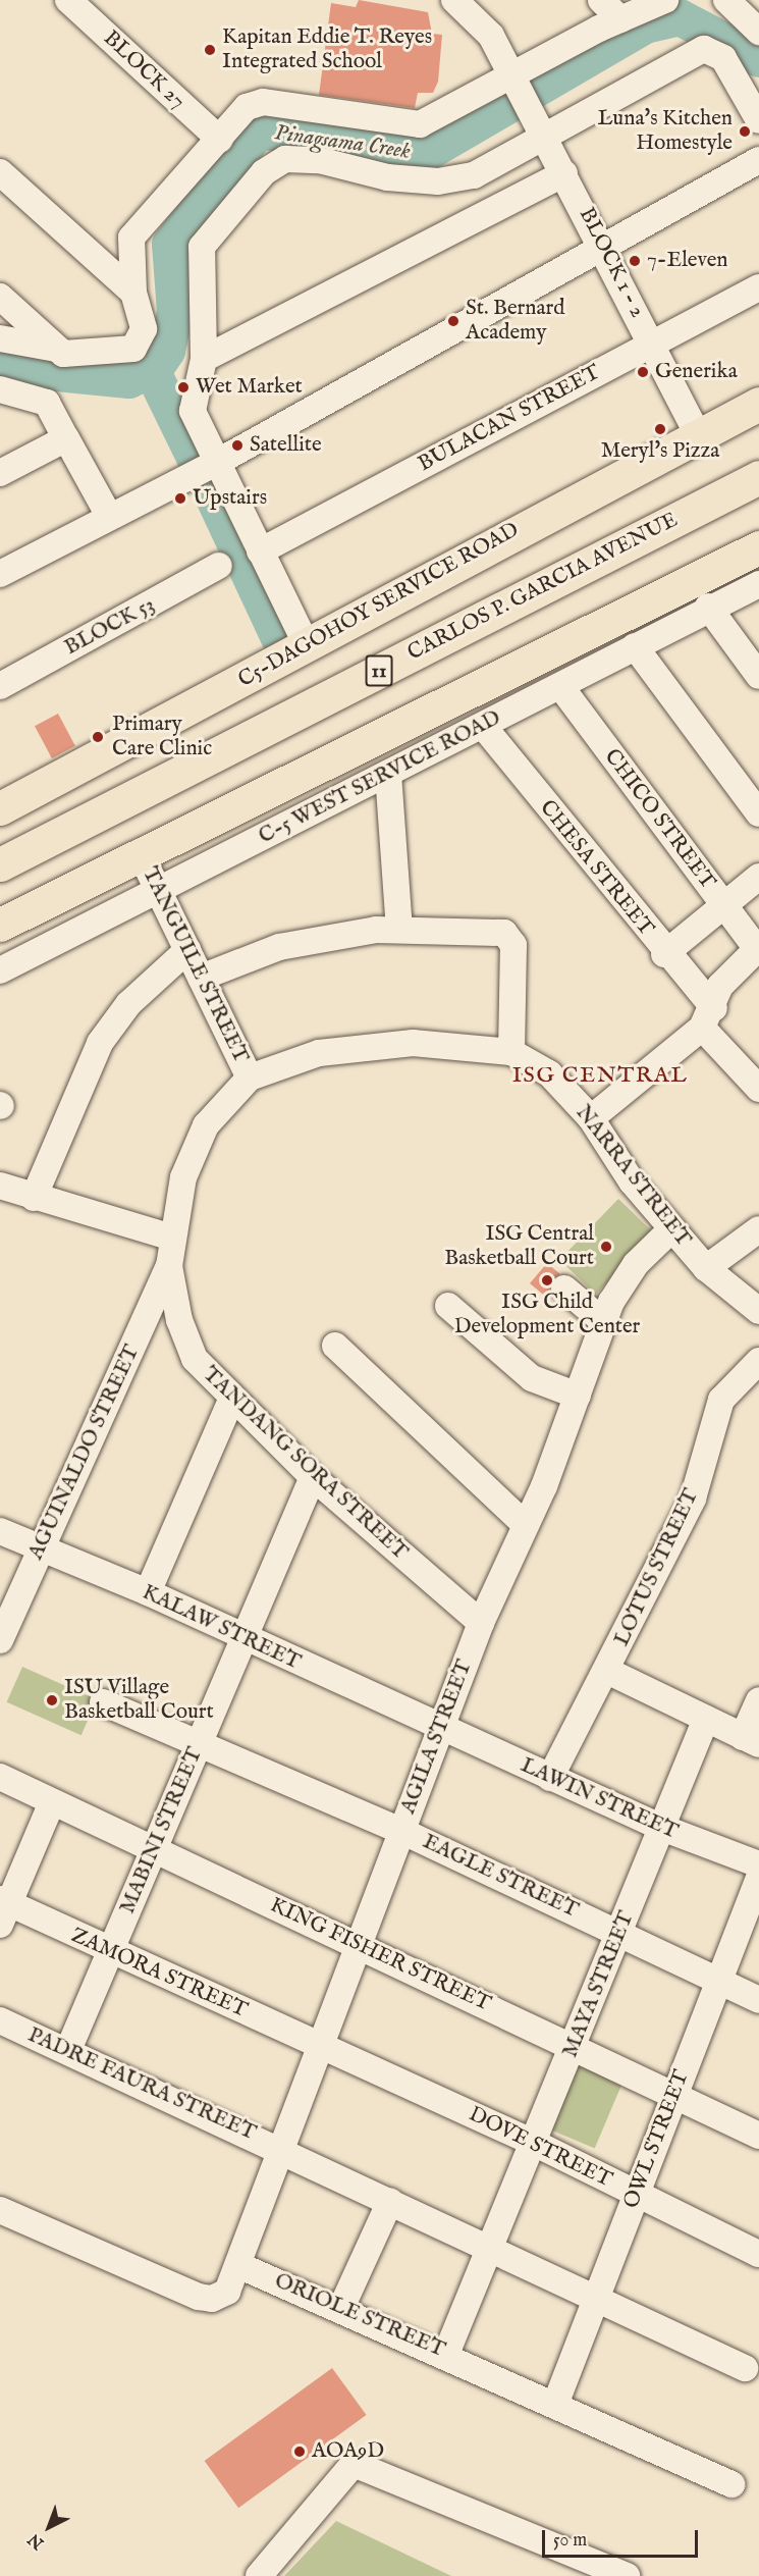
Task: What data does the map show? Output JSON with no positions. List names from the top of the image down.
{
  "streets": {
    "main road": ["CARLOS P. GARCIA AVENUE", "C5-DAGOHOY SERVICE ROAD", "11"],
    "street": [
      "BLOCK 27",
      "BLOCK 1 - 2",
      "BULACAN STREET",
      "BLOCK 53",
      "C-5 WEST SERVICE ROAD",
      "CHICO STREET",
      "CHESA STREET",
      "TANGUILE STREET",
      "NARRA STREET",
      "AGUINALDO STREET",
      "TANDANG SORA STREET",
      "LOTUS STREET",
      "KALAW STREET",
      "AGILA STREET",
      "LAWIN STREET",
      "MABINI STREET",
      "EAGLE STREET",
      "KING FISHER STREET",
      "ZAMORA STREET",
      "MAYA STREET",
      "PADRE FAURA STREET",
      "OWL STREET",
      "DOVE STREET",
      "ORIOLE STREET"
    ]
  },
  "crossings": [
    ["BLOCK 1 - 2", "BULACAN STREET"],
    ["BLOCK 1 - 2", "C5-DAGOHOY SERVICE ROAD"],
    ["C-5 WEST SERVICE ROAD", "CHICO STREET"],
    ["C-5 WEST SERVICE ROAD", "CHESA STREET"],
    ["C-5 WEST SERVICE ROAD", "TANGUILE STREET"],
    ["TANGUILE STREET", "NARRA STREET"],
    ["NARRA STREET", "AGILA STREET"],
    ["AGUINALDO STREET", "TANDANG SORA STREET"],
    ["AGUINALDO STREET", "KALAW STREET"],
    ["TANDANG SORA STREET", "AGILA STREET"],
    ["TANDANG SORA STREET", "MABINI STREET"],
    ["LOTUS STREET", "LAWIN STREET"],
    ["KALAW STREET", "AGILA STREET"],
    ["KALAW STREET", "LAWIN STREET"],
    ["KALAW STREET", "MABINI STREET"],
    ["AGILA STREET", "LAWIN STREET"],
    ["AGILA STREET", "EAGLE STREET"],
    ["AGILA STREET", "KING FISHER STREET"],
    ["AGILA STREET", "ZAMORA STREET"],
    ["AGILA STREET", "PADRE FAURA STREET"],
    ["AGILA STREET", "DOVE STREET"],
    ["AGILA STREET", "ORIOLE STREET"],
    ["LAWIN STREET", "MAYA STREET"],
    ["MABINI STREET", "EAGLE STREET"],
    ["MABINI STREET", "KING FISHER STREET"],
    ["MABINI STREET", "ZAMORA STREET"],
    ["MABINI STREET", "PADRE FAURA STREET"],
    ["EAGLE STREET", "MAYA STREET"],
    ["EAGLE STREET", "OWL STREET"],
    ["KING FISHER STREET", "MAYA STREET"],
    ["KING FISHER STREET", "OWL STREET"],
    ["ZAMORA STREET", "DOVE STREET"],
    ["MAYA STREET", "DOVE STREET"],
    ["MAYA STREET", "ORIOLE STREET"],
    ["OWL STREET", "DOVE STREET"],
    ["OWL STREET", "ORIOLE STREET"]
  ],
  "districts": ["ISG CENTRAL"],
  "water": ["Pinagsama Creek"],
  "places": [
    "Kapitan Eddie T. Reyes Integrated School",
    "Luna's Kitchen Homestyle",
    "7-Eleven",
    "St. Bernard Academy",
    "Generika",
    "Wet Market",
    "Meryl's Pizza",
    "Satellite",
    "Upstairs",
    "Primary Care Clinic",
    "ISG Central Basketball Court",
    "ISG Child Development Center",
    "ISU Village Basketball Court",
    "AOA9D"
  ],
  "scale_bar": "50 m",
  "north": "bottom left"
}
